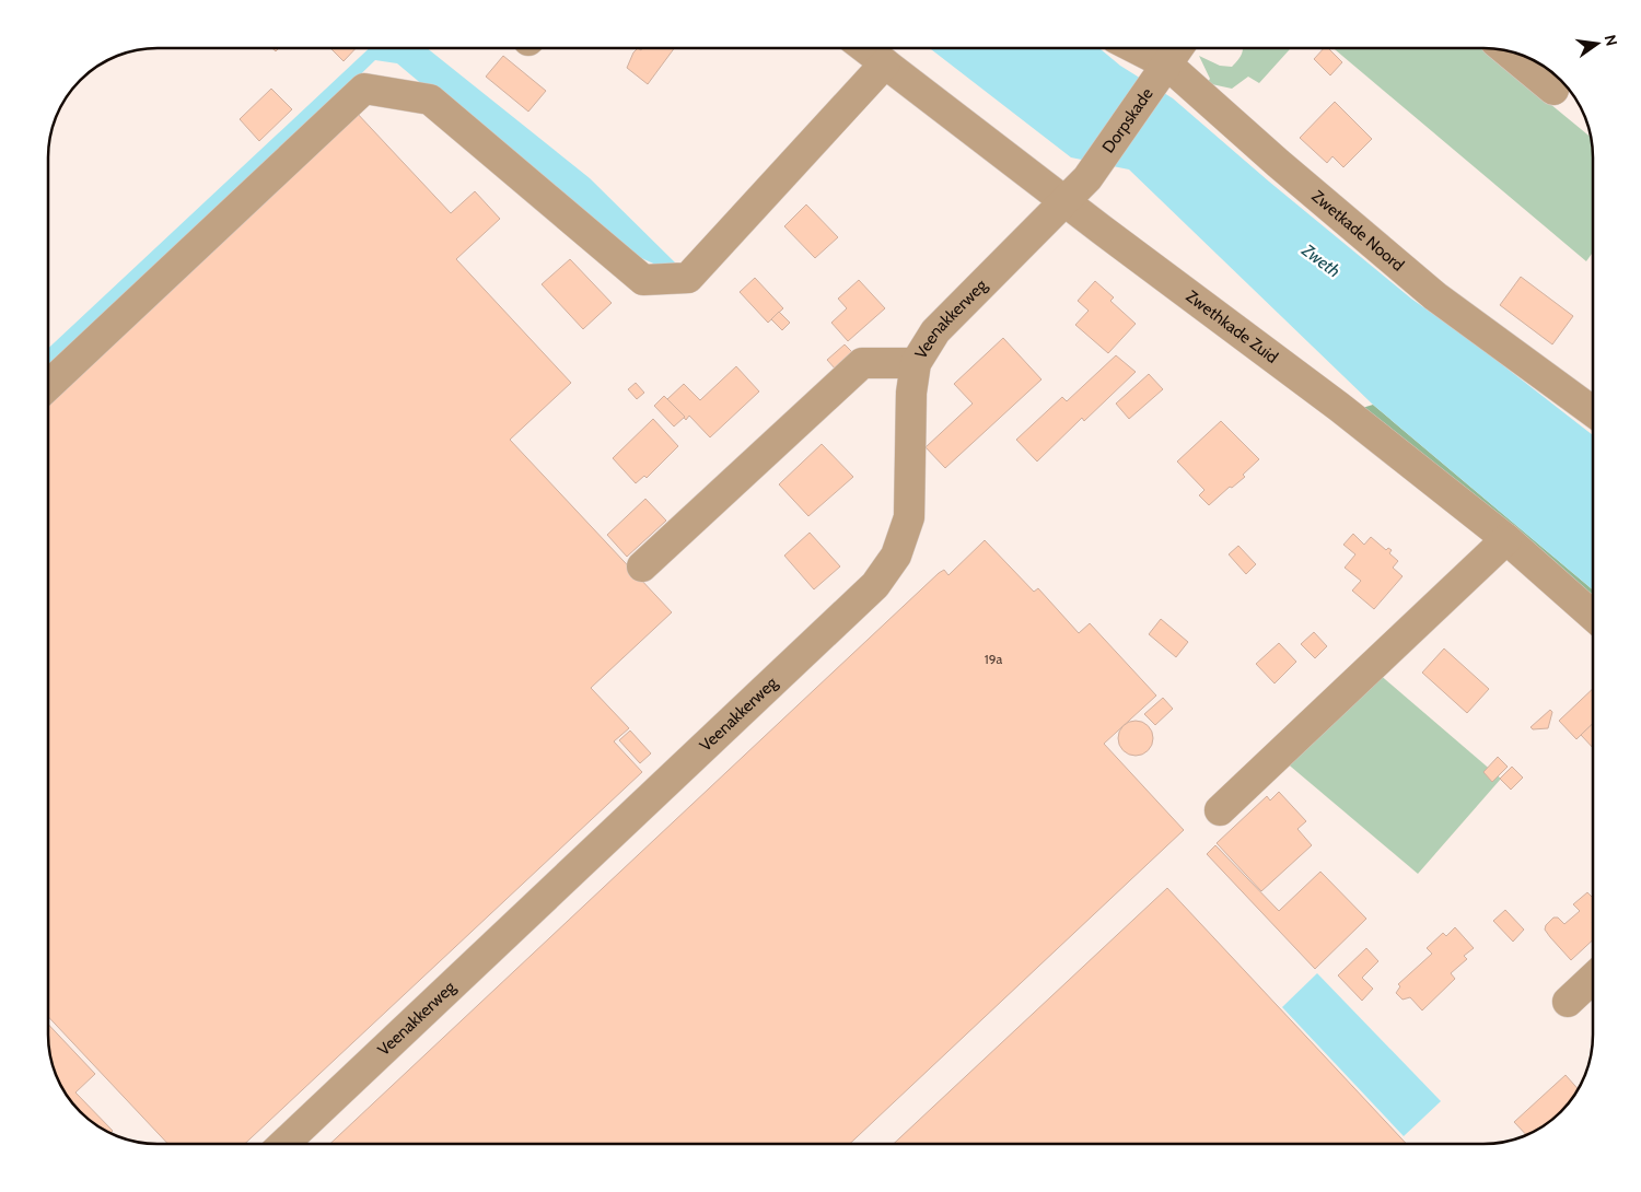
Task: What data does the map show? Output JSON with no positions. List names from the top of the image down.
{
  "streets": {
    "street": [
      "Dorpskade",
      "Zwetkade Noord",
      "Veenakkerweg",
      "Zwethkade Zuid"
    ]
  },
  "crossings": [
    ["Dorpskade", "Zwetkade Noord"],
    ["Dorpskade", "Veenakkerweg"],
    ["Dorpskade", "Zwethkade Zuid"],
    ["Veenakkerweg", "Zwethkade Zuid"]
  ],
  "water": ["Zweth"],
  "house_numbers": ["19a"],
  "north": "right"
}
